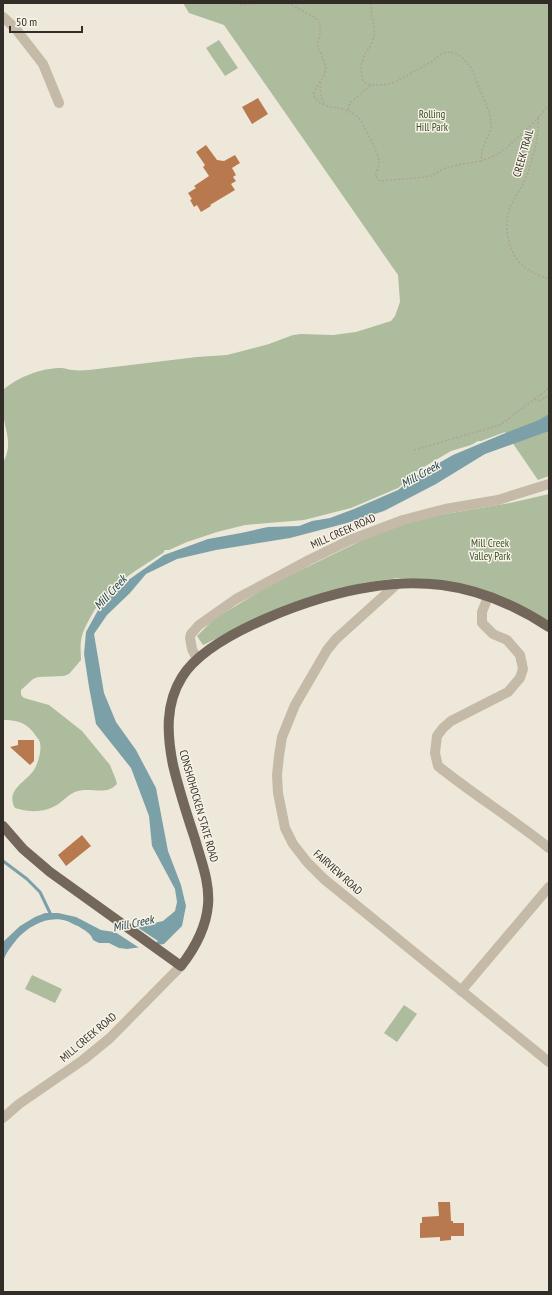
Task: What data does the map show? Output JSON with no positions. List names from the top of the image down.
{
  "streets": {
    "main road": ["CONSHOHOCKEN STATE ROAD"],
    "street": ["MILL CREEK ROAD", "FAIRVIEW ROAD"],
    "path": ["CREEK TRAIL"]
  },
  "crossings": [
    ["MILL CREEK ROAD", "CONSHOHOCKEN STATE ROAD"],
    ["CONSHOHOCKEN STATE ROAD", "FAIRVIEW ROAD"]
  ],
  "water": ["Mill Creek"],
  "parks": ["Rolling Hill Park", "Mill Creek Valley Park"],
  "scale_bar": "50 m"
}
